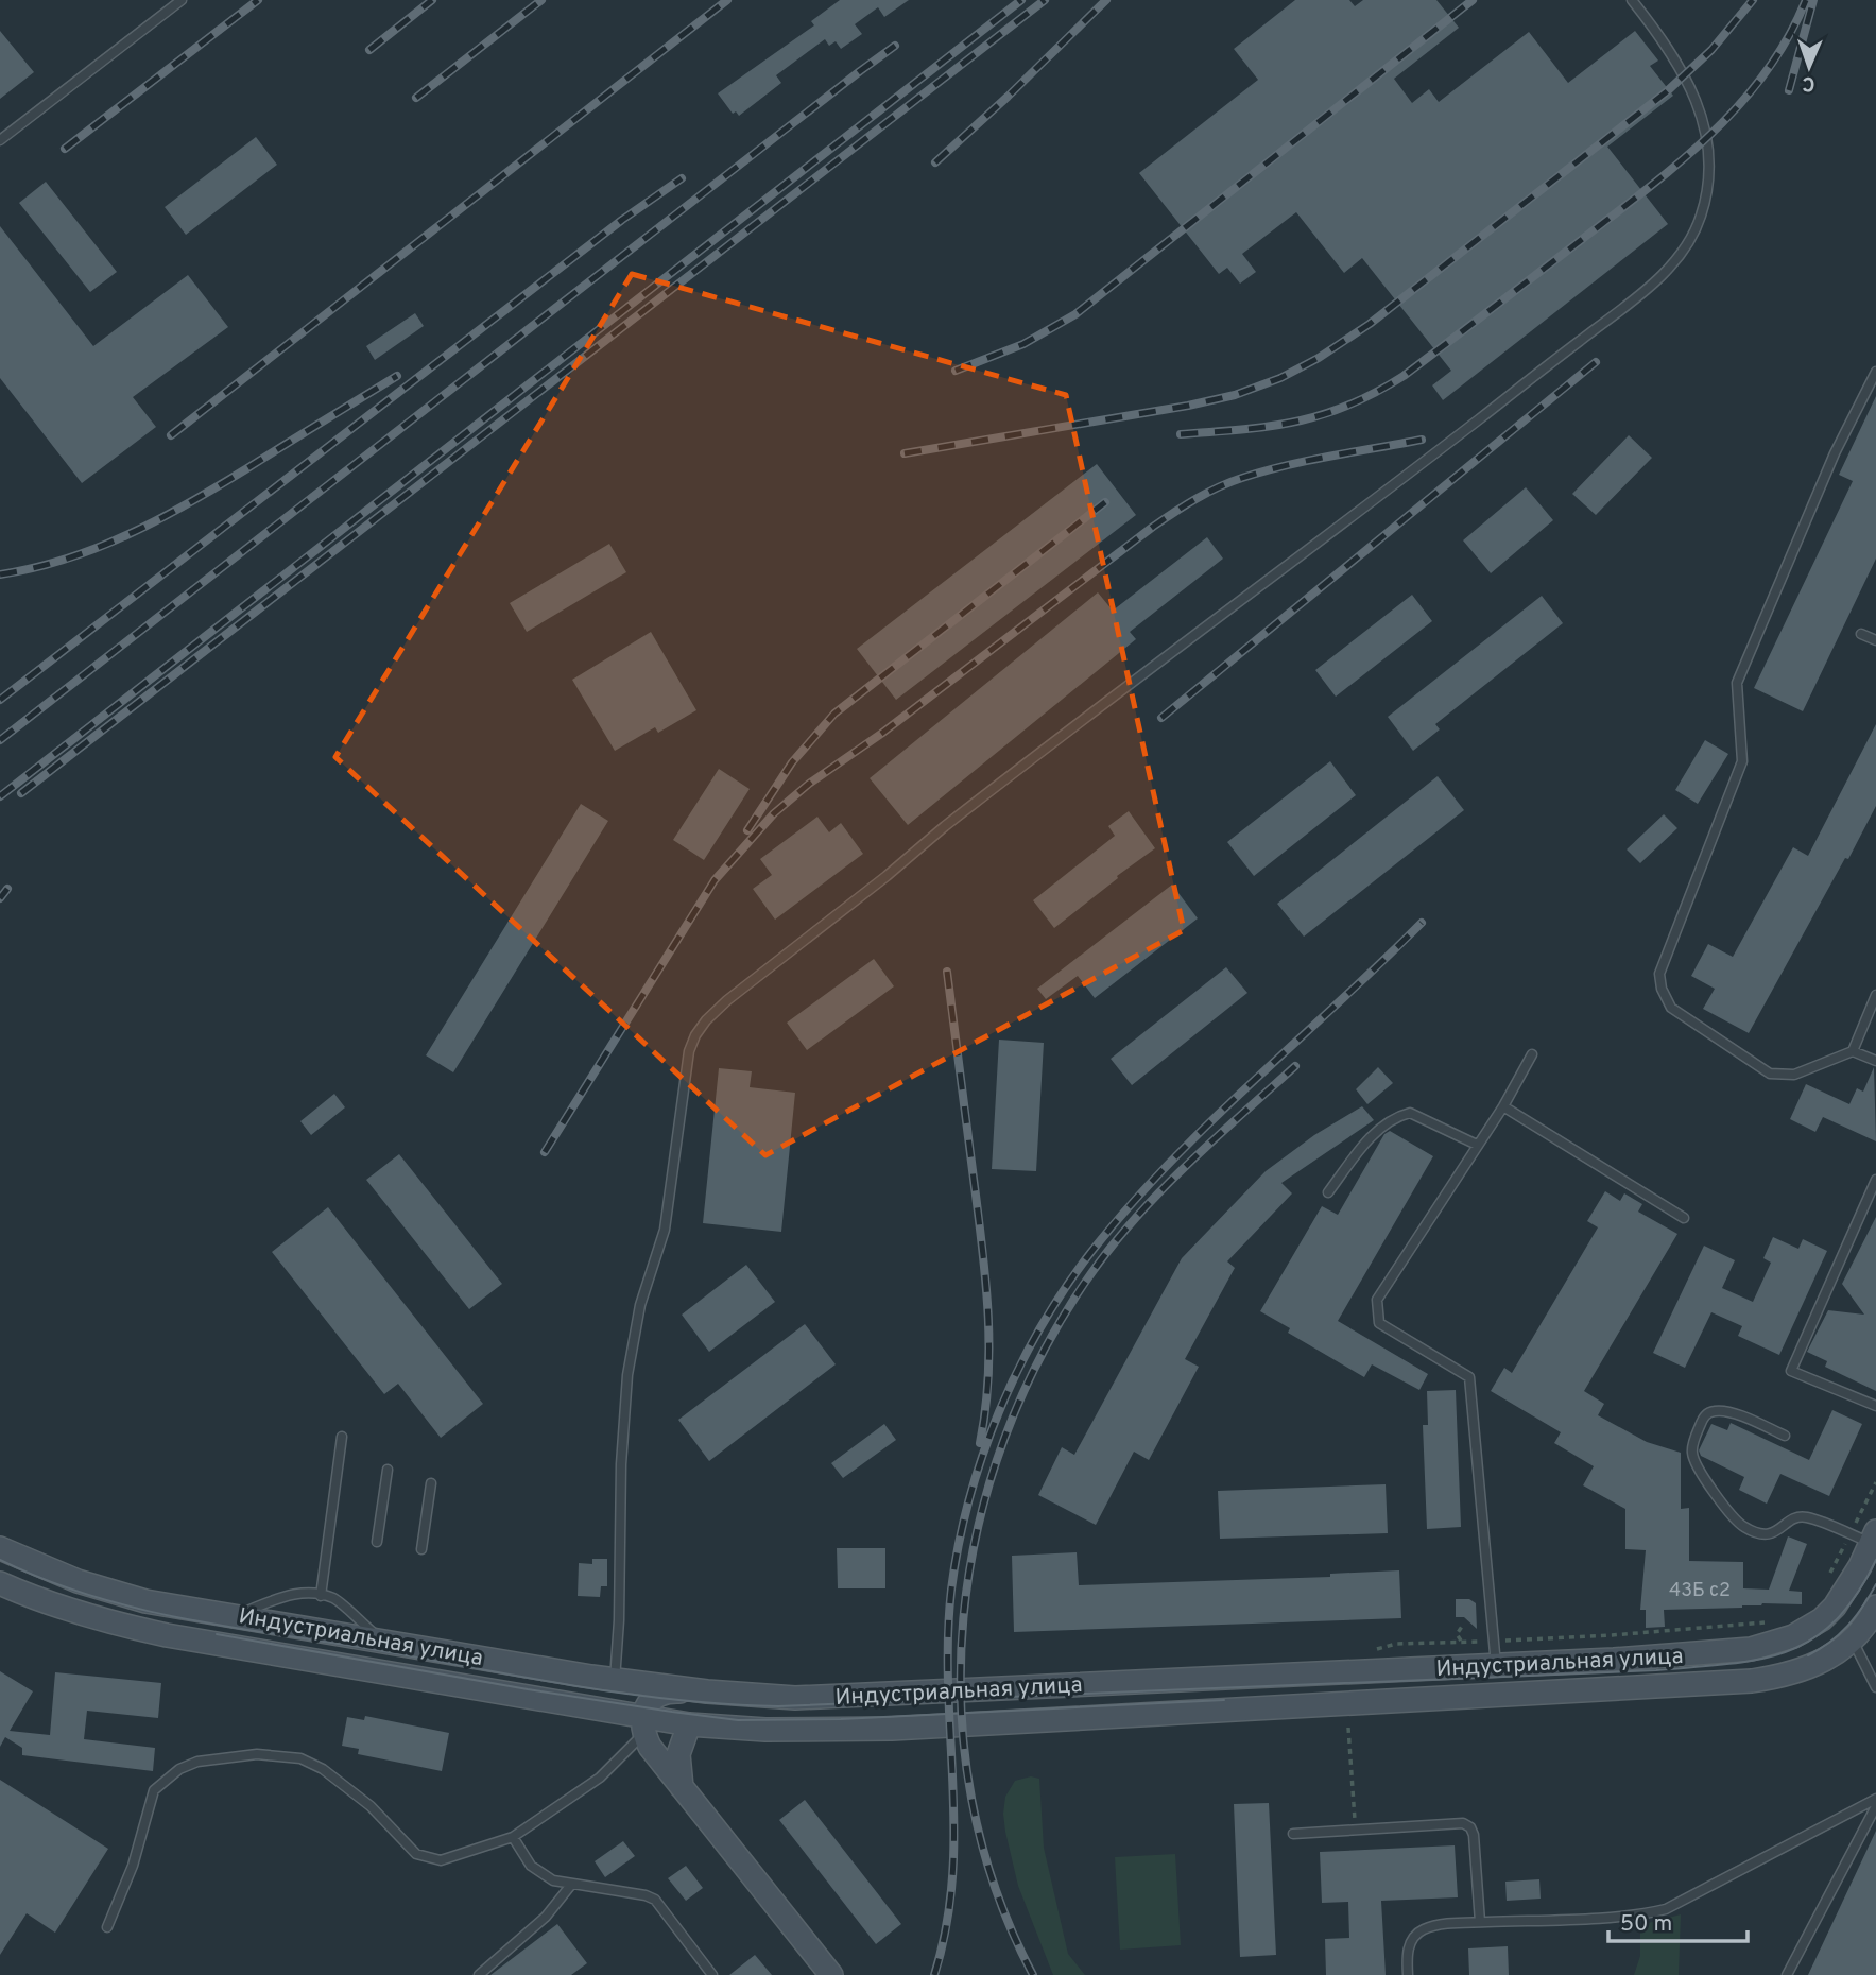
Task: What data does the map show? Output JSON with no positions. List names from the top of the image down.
{
  "streets": {
    "main road": ["Индустриальная улица"]
  },
  "house_numbers": ["43Б с2"],
  "scale_bar": "50 m",
  "north": "bottom"
}
